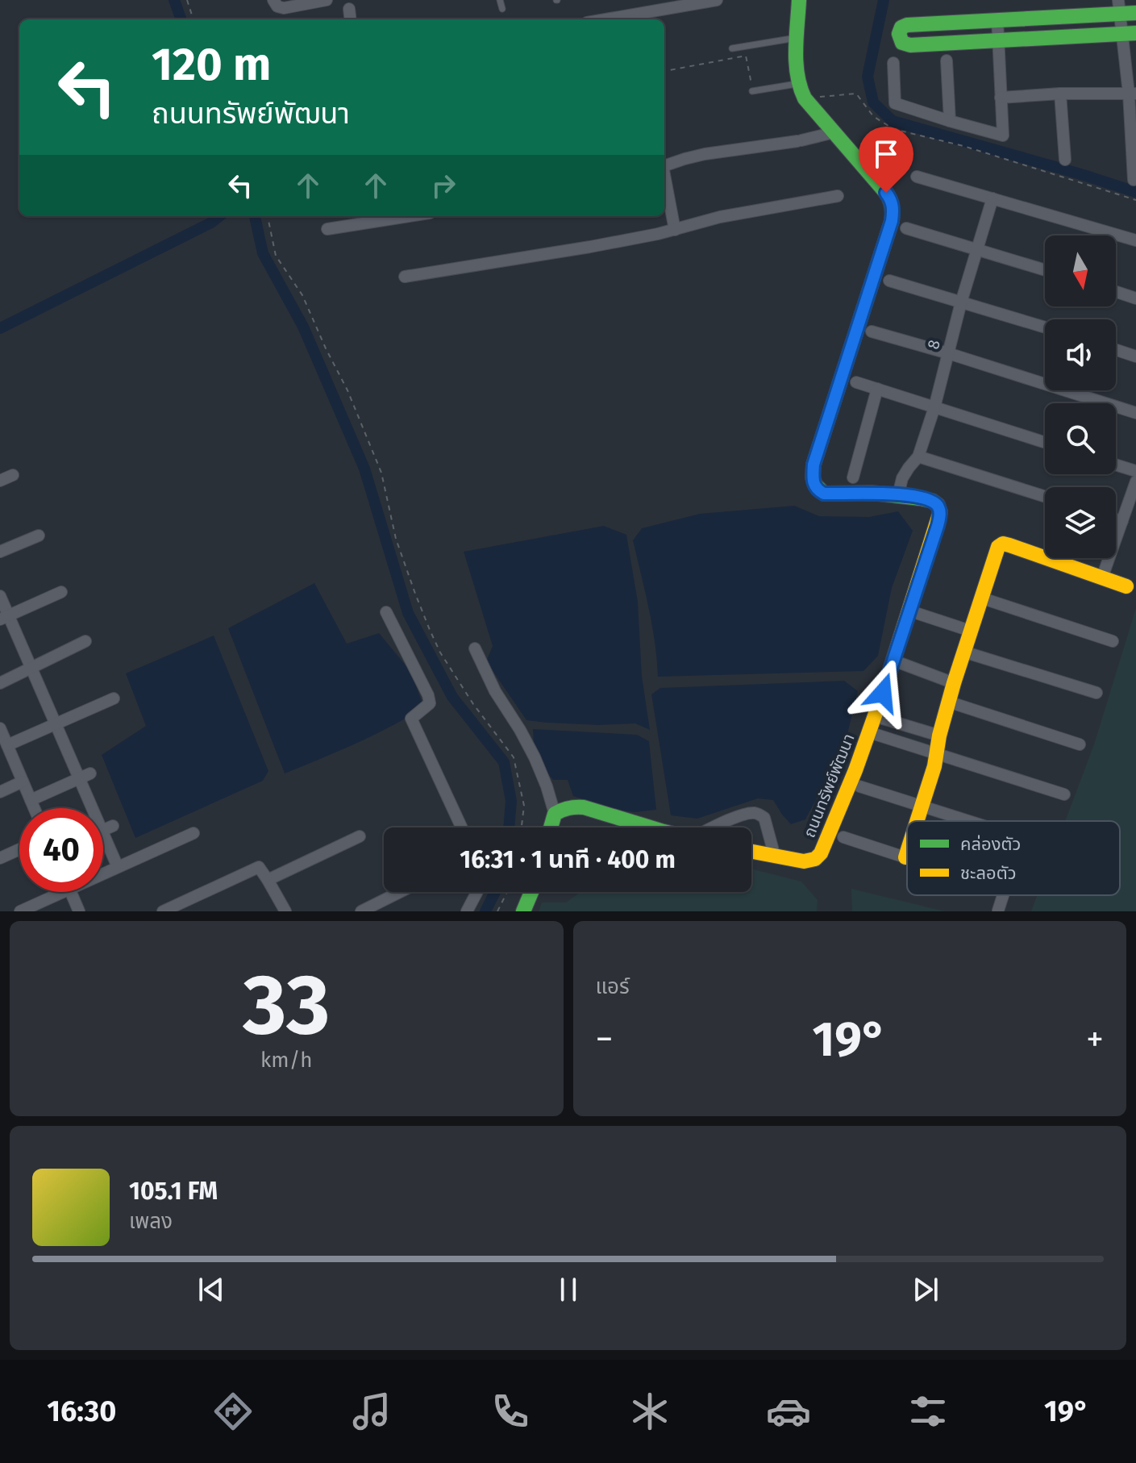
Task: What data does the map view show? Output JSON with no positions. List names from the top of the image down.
{
  "streets": {
    "street": ["8", "ถนนทรัพย์พัฒนา"]
  },
  "crossings": [
    ["8", "ถนนทรัพย์พัฒนา"]
  ],
  "legend": ["คล่องตัว", "ชะลอตัว"],
  "north": "bottom",
  "page": {
    "turn": ["120 m", "ถนนทรัพย์พัฒนา"],
    "limit": "40",
    "trip": "16:31 · 1 นาที · 400 m",
    "tile": [
      ["33", "km/h"],
      "แอร์"
    ],
    "heat": ["−", "19°", "+"],
    "song": ["105.1 FM", "เพลง"],
    "tabs": ["16:30", "19°"]
  }
}
